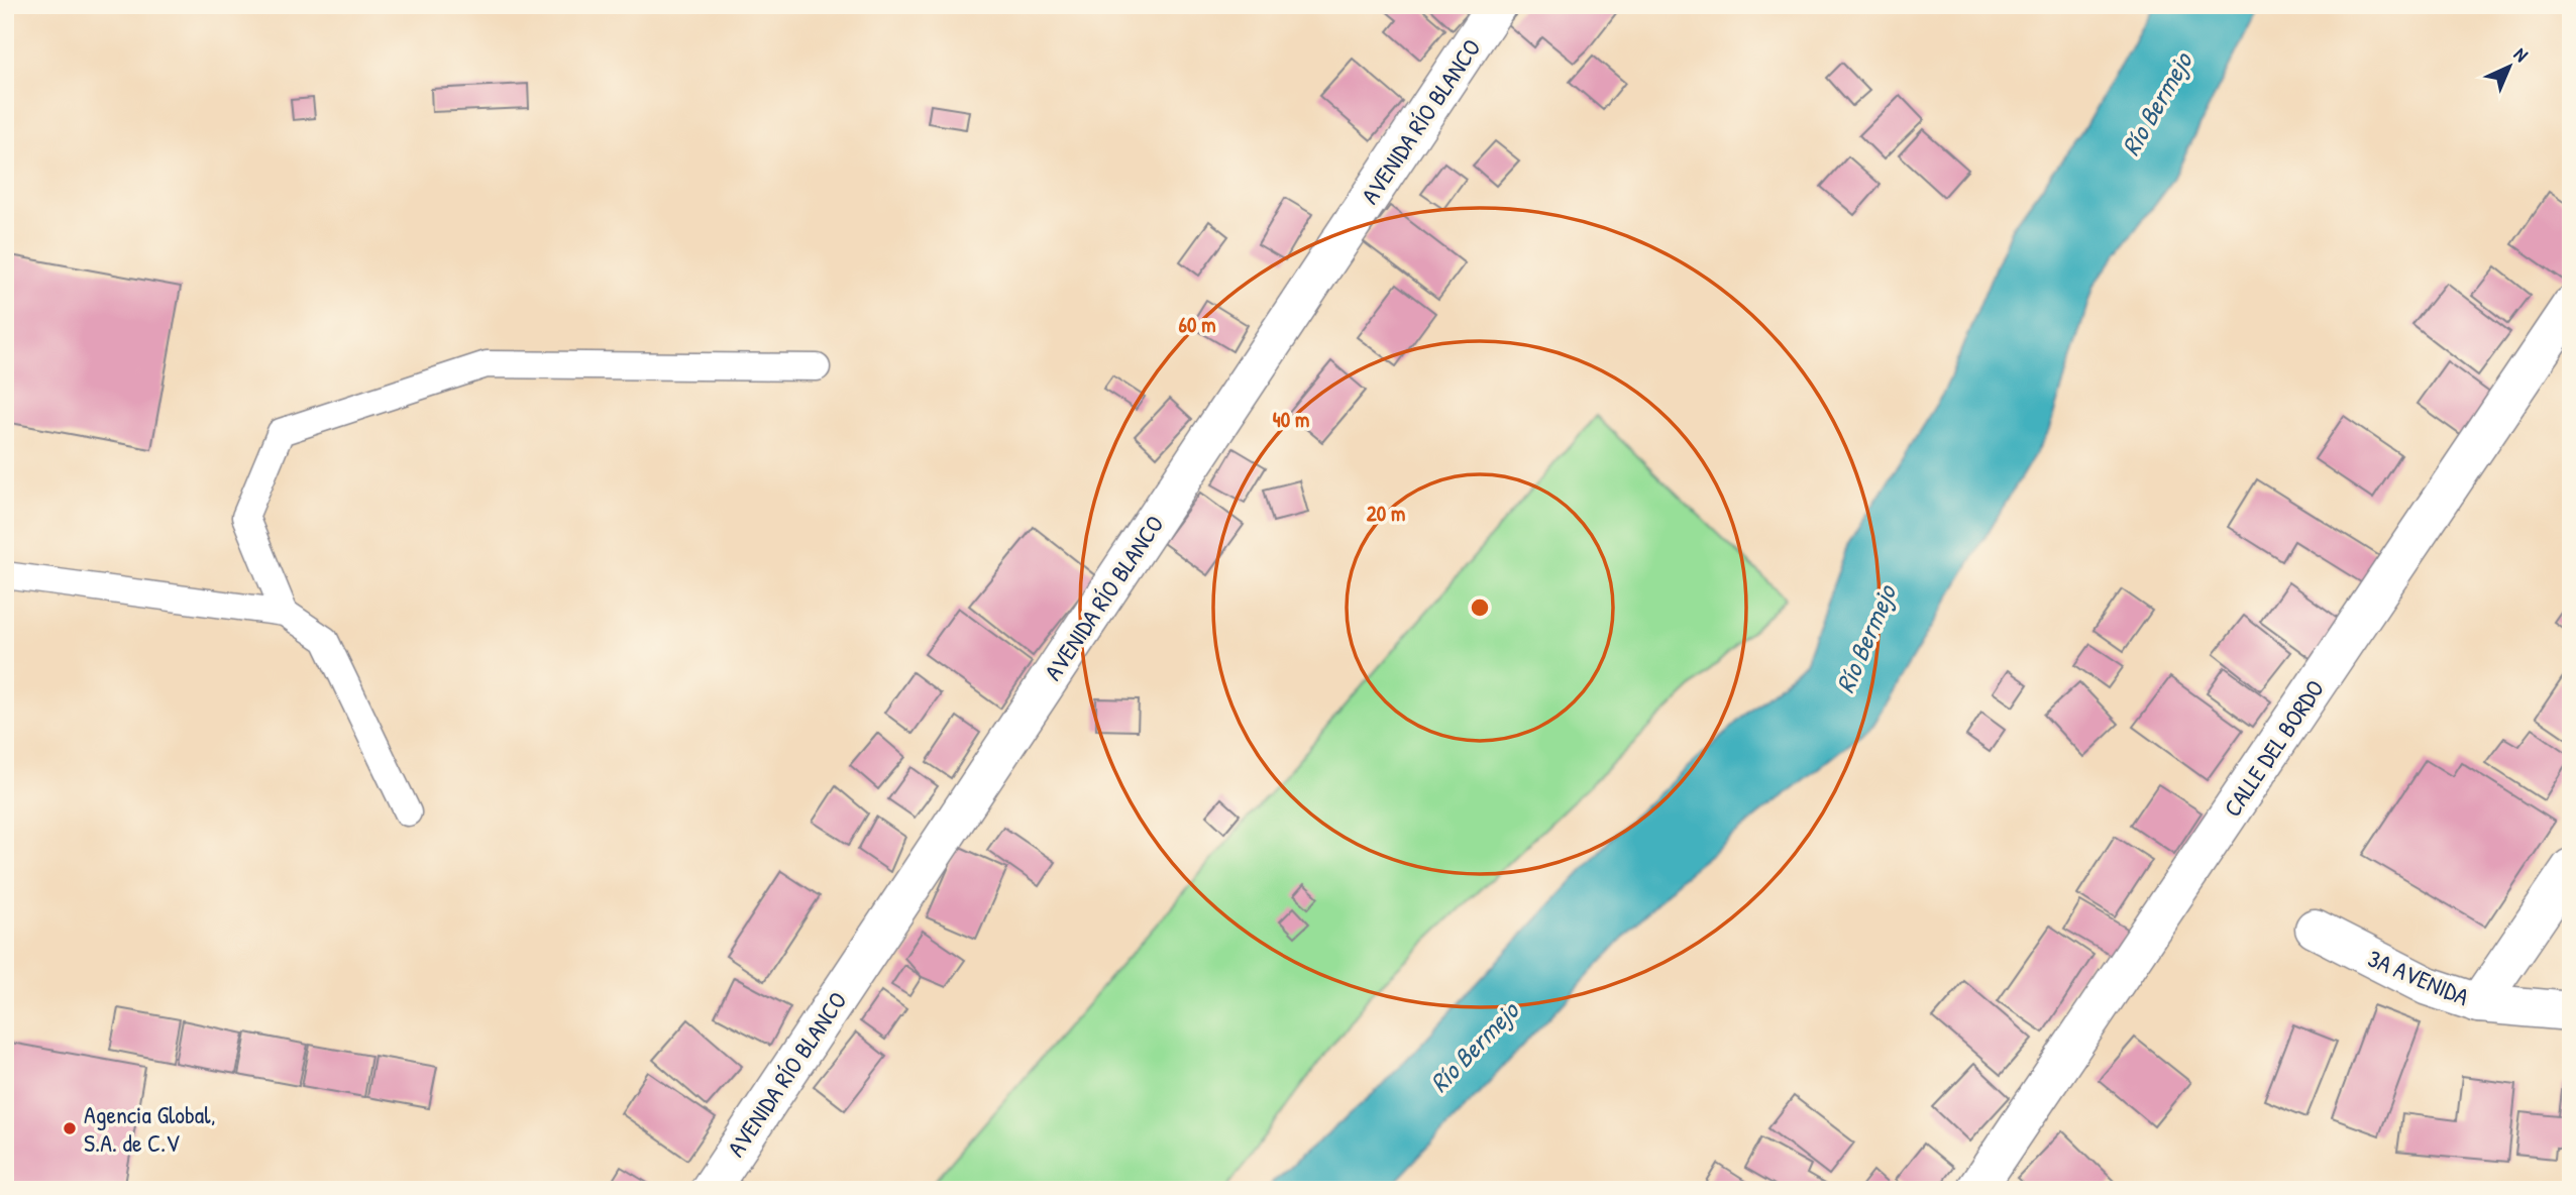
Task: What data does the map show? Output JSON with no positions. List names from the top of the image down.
{
  "streets": {
    "street": ["AVENIDA RÍO BLANCO", "CALLE DEL BORDO", "3A AVENIDA"]
  },
  "water": ["Río Bermejo"],
  "places": ["Agencia Global, S.A. de C.V"],
  "north": "top right",
  "rings": ["60 m", "40 m", "20 m"]
}
